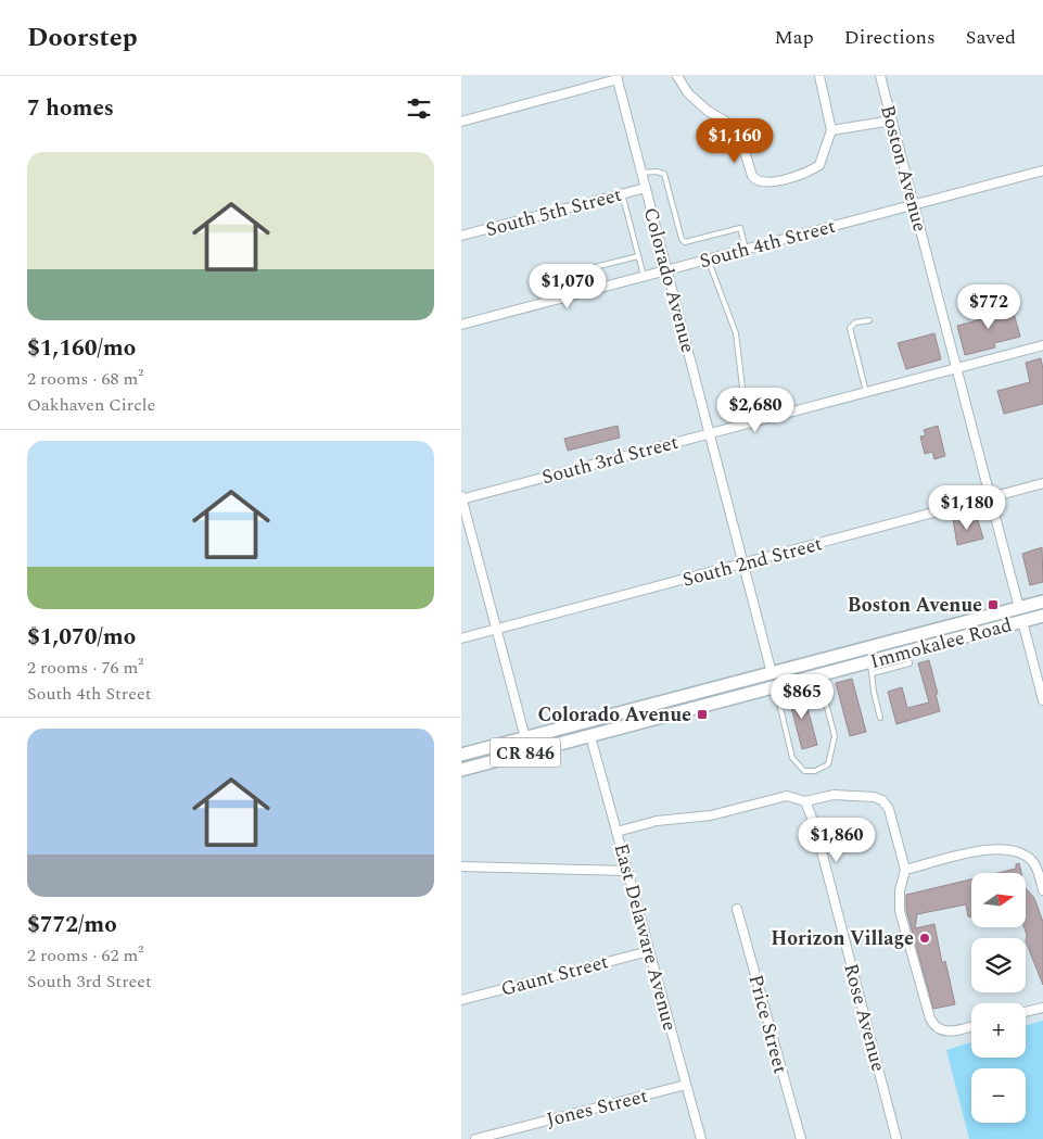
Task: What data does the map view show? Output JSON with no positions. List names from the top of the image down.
{
  "streets": {
    "main road": ["Immokalee Road", "CR 846"],
    "street": [
      "Boston Avenue",
      "South 5th Street",
      "South 4th Street",
      "Colorado Avenue",
      "South 3rd Street",
      "South 2nd Street",
      "East Delaware Avenue",
      "Gaunt Street",
      "Rose Avenue",
      "Price Street",
      "Jones Street"
    ]
  },
  "crossings": [
    ["Boston Avenue", "South 4th Street"],
    ["Boston Avenue", "South 3rd Street"],
    ["Boston Avenue", "South 2nd Street"],
    ["Boston Avenue", "Immokalee Road"],
    ["South 5th Street", "Colorado Avenue"],
    ["South 4th Street", "Colorado Avenue"],
    ["Colorado Avenue", "South 3rd Street"],
    ["Colorado Avenue", "South 2nd Street"],
    ["Colorado Avenue", "Immokalee Road"],
    ["Immokalee Road", "East Delaware Avenue"],
    ["East Delaware Avenue", "Gaunt Street"],
    ["East Delaware Avenue", "Jones Street"]
  ],
  "places": {
    "transit": ["Boston Avenue", "Colorado Avenue"],
    "other": ["Horizon Village"]
  },
  "north": "right",
  "page": {
    "header": "Doorstep",
    "nav": ["Map", "Directions", "Saved"],
    "heading": "7 homes",
    "price": [
      "$1,160",
      "$1,070",
      "$772",
      "$2,680",
      "$1,180",
      "$865",
      "$1,860"
    ],
    "list": [
      {
        "name": "$1,160/mo",
        "note": "2 rooms · 68 m² · Oakhaven Circle"
      },
      {
        "name": "$1,070/mo",
        "note": "2 rooms · 76 m² · South 4th Street"
      },
      {
        "name": "$772/mo",
        "note": "2 rooms · 62 m² · South 3rd Street"
      }
    ],
    "map_buttons": ["+", "−"]
  }
}
